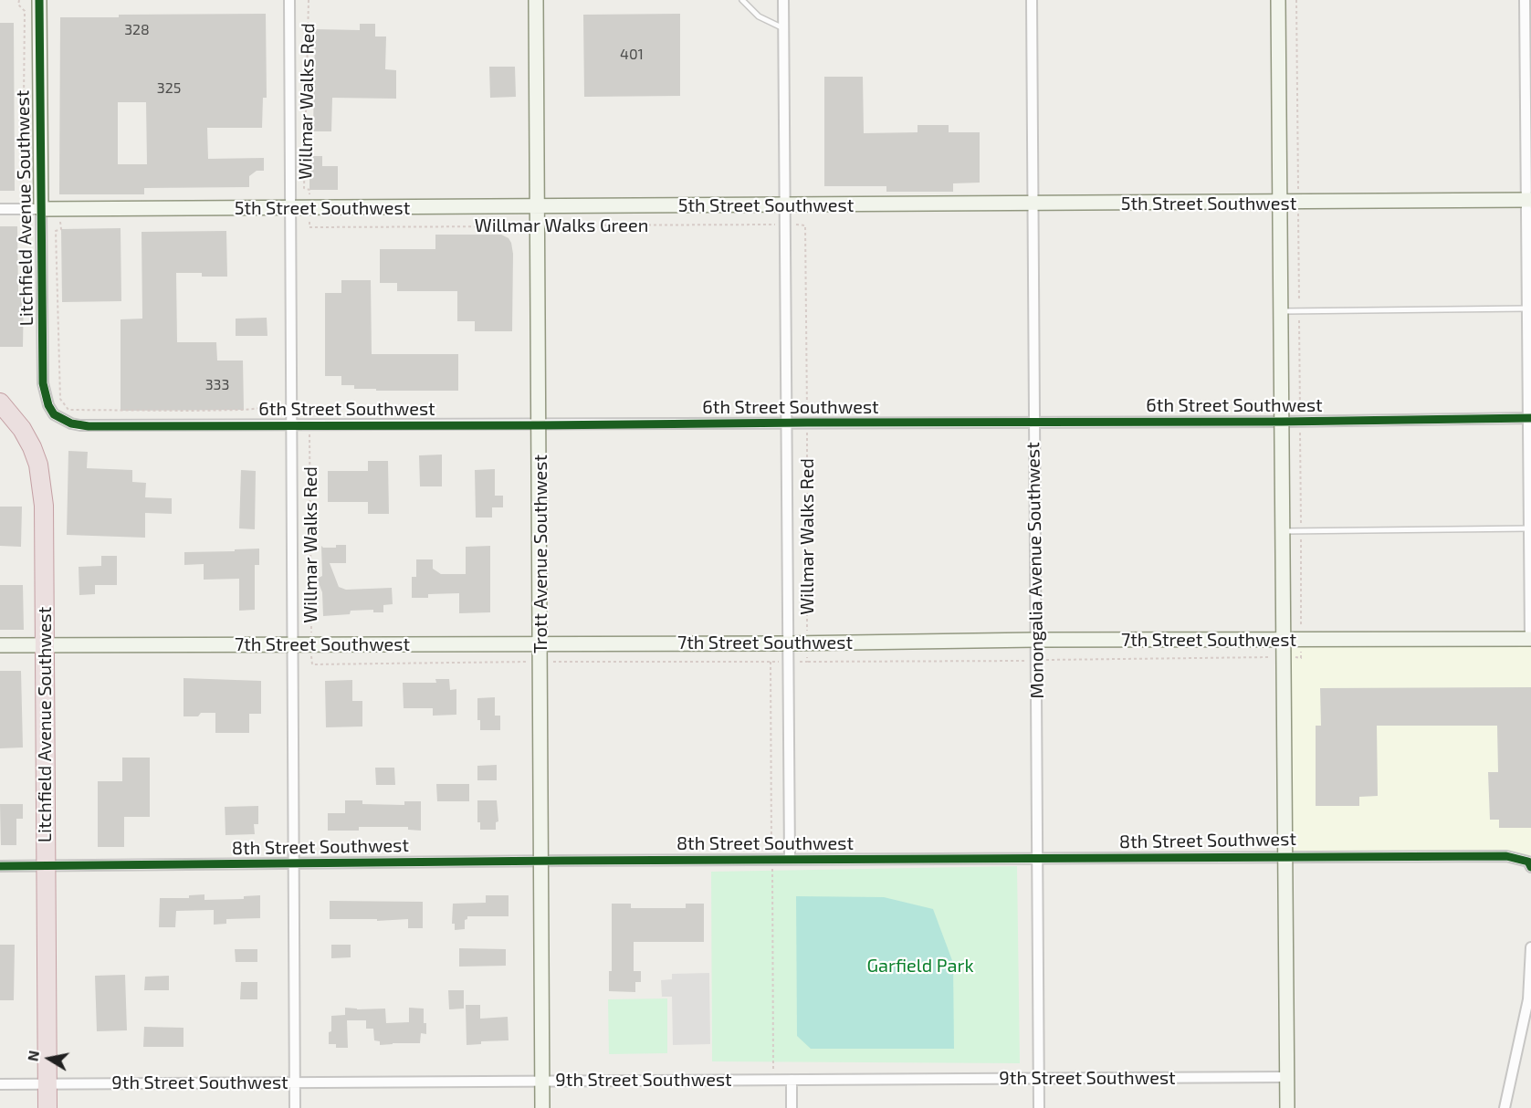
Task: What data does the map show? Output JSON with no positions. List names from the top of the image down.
{
  "streets": {
    "highway": ["Litchfield Avenue Southwest"],
    "street": [
      "5th Street Southwest",
      "6th Street Southwest",
      "Trott Avenue Southwest",
      "Monongalia Avenue Southwest",
      "7th Street Southwest",
      "8th Street Southwest",
      "9th Street Southwest"
    ],
    "path": ["Willmar Walks Red", "Willmar Walks Green"]
  },
  "crossings": [
    ["Willmar Walks Red", "5th Street Southwest"],
    ["Willmar Walks Red", "6th Street Southwest"],
    ["Willmar Walks Red", "Trott Avenue Southwest"],
    ["Willmar Walks Red", "7th Street Southwest"],
    ["5th Street Southwest", "Litchfield Avenue Southwest"],
    ["5th Street Southwest", "Trott Avenue Southwest"],
    ["5th Street Southwest", "Monongalia Avenue Southwest"],
    ["Litchfield Avenue Southwest", "6th Street Southwest"],
    ["Litchfield Avenue Southwest", "7th Street Southwest"],
    ["Litchfield Avenue Southwest", "8th Street Southwest"],
    ["Litchfield Avenue Southwest", "9th Street Southwest"],
    ["6th Street Southwest", "Trott Avenue Southwest"],
    ["6th Street Southwest", "Monongalia Avenue Southwest"],
    ["Trott Avenue Southwest", "7th Street Southwest"],
    ["Trott Avenue Southwest", "8th Street Southwest"],
    ["Trott Avenue Southwest", "9th Street Southwest"],
    ["Monongalia Avenue Southwest", "7th Street Southwest"],
    ["Monongalia Avenue Southwest", "8th Street Southwest"],
    ["Monongalia Avenue Southwest", "9th Street Southwest"]
  ],
  "parks": ["Garfield Park"],
  "house_numbers": [
    "328",
    "401",
    "325",
    "333"
  ],
  "north": "left"
}
